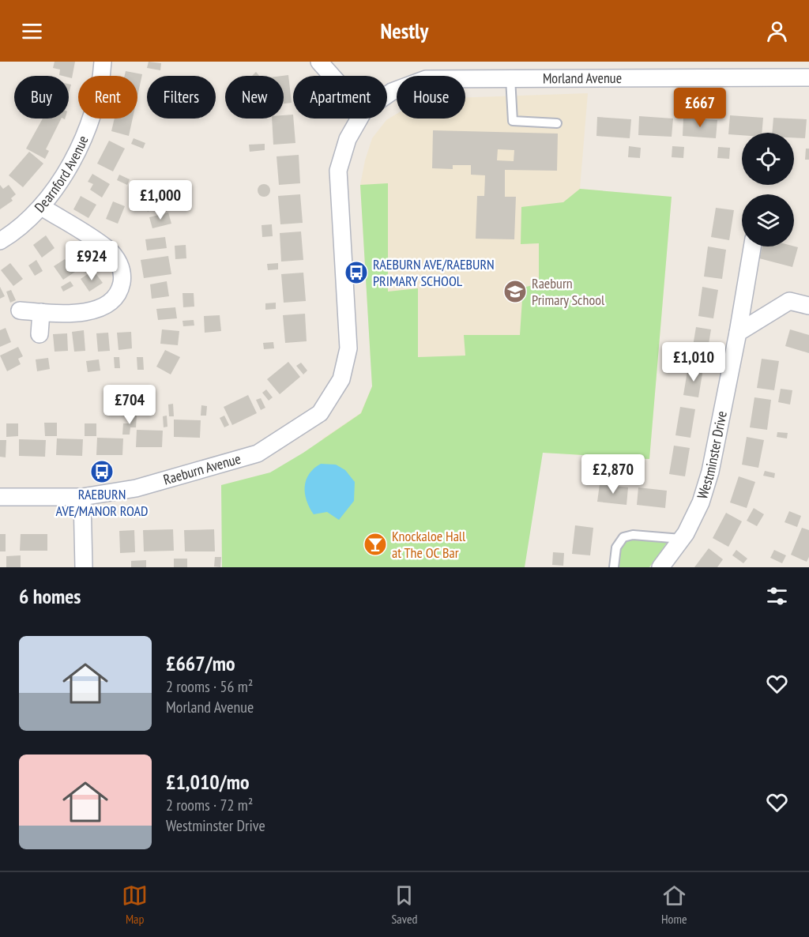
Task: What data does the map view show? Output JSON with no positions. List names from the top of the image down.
{
  "streets": {
    "street": [
      "Morland Avenue",
      "Dearnford Avenue",
      "Westminster Drive",
      "Raeburn Avenue"
    ]
  },
  "crossings": [
    ["Morland Avenue", "Raeburn Avenue"]
  ],
  "places": {
    "bus stop": ["RAEBURN AVE/RAEBURN PRIMARY SCHOOL", "RAEBURN AVE/MANOR ROAD"],
    "school or university": ["Raeburn Primary School"],
    "bar": ["Knockaloe Hall at The OC Bar"]
  },
  "page": {
    "header": "Nestly",
    "chip": [
      "Buy",
      "Rent",
      "Filters",
      "New",
      "Apartment",
      "House"
    ],
    "price": [
      "£667",
      "£1,000",
      "£924",
      "£1,010",
      "£704",
      "£2,870"
    ],
    "heading": "6 homes",
    "list": [
      {
        "name": "£667/mo",
        "note": "2 rooms · 56 m² · Morland Avenue"
      },
      {
        "name": "£1,010/mo",
        "note": "2 rooms · 72 m² · Westminster Drive"
      }
    ],
    "tabs": ["Map", "Saved", "Home"]
  }
}
